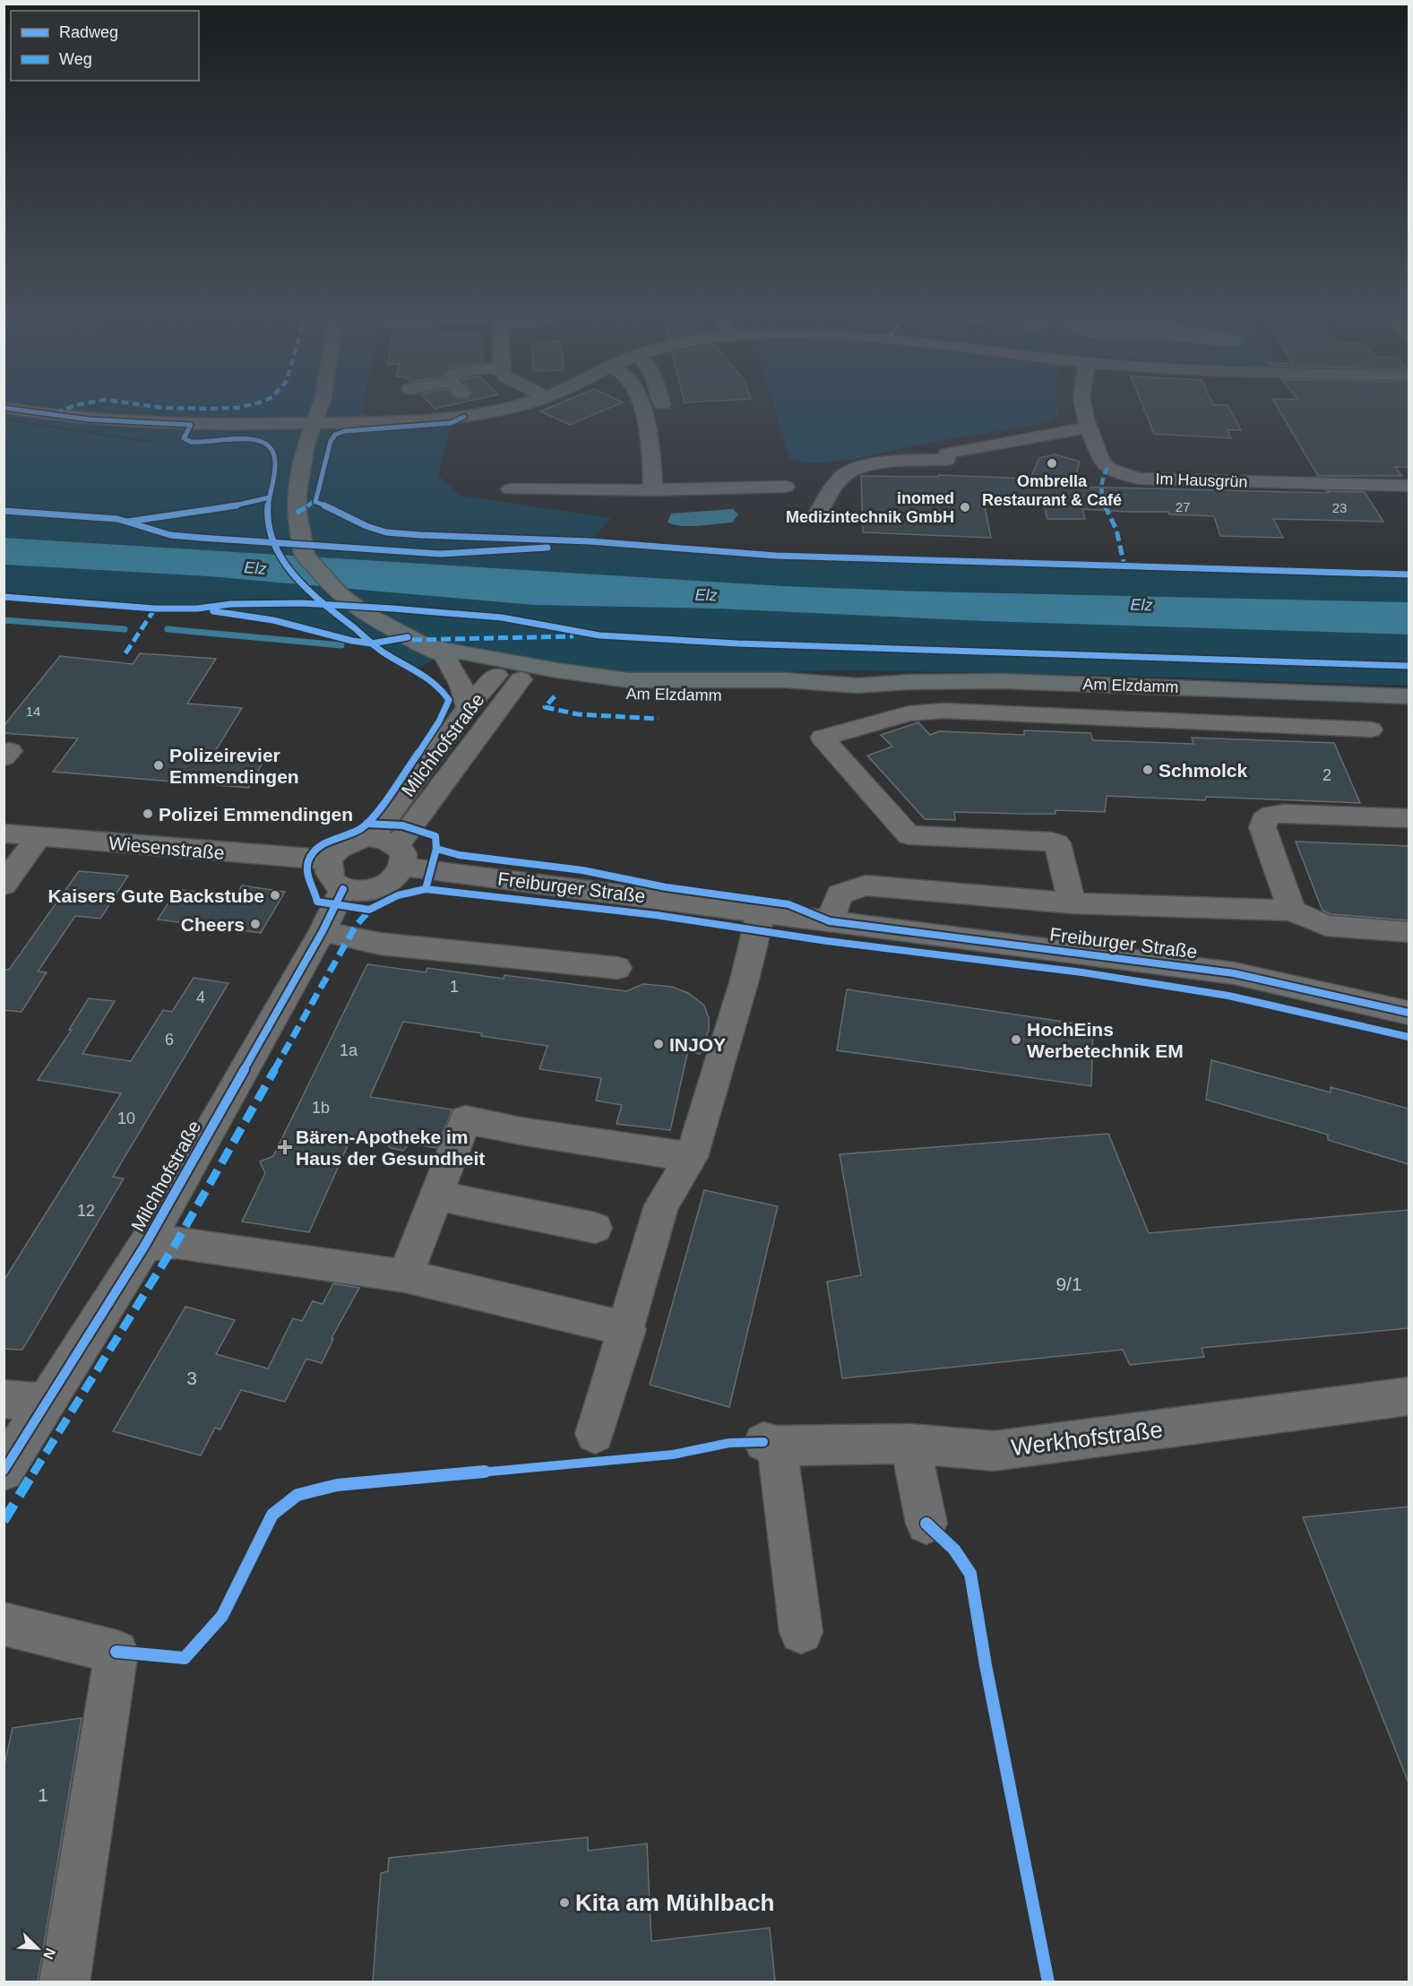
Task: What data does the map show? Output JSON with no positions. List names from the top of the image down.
{
  "streets": {
    "main road": ["Am Elzdamm"],
    "street": [
      "Im Hausgrün",
      "Milchhofstraße",
      "Wiesenstraße",
      "Freiburger Straße",
      "Werkhofstraße"
    ]
  },
  "crossings": [
    ["Am Elzdamm", "Milchhofstraße"],
    ["Milchhofstraße", "Wiesenstraße"],
    ["Milchhofstraße", "Freiburger Straße"],
    ["Wiesenstraße", "Freiburger Straße"]
  ],
  "water": ["Elz"],
  "places": {
    "other": [
      "Ombrella Restaurant & Café",
      "inomed Medizintechnik GmbH",
      "Polizeirevier Emmendingen",
      "Schmolck",
      "Polizei Emmendingen",
      "Kaisers Gute Backstube",
      "Cheers",
      "HochEins Werbetechnik EM",
      "INJOY",
      "Kita am Mühlbach"
    ],
    "health": ["Bären-Apotheke im Haus der Gesundheit"]
  },
  "house_numbers": [
    "27",
    "23",
    "14",
    "2",
    "1",
    "4",
    "6",
    "1a",
    "1b",
    "10",
    "12",
    "9/1",
    "3",
    "1"
  ],
  "legend": ["Radweg", "Weg"],
  "north": "bottom right"
}
